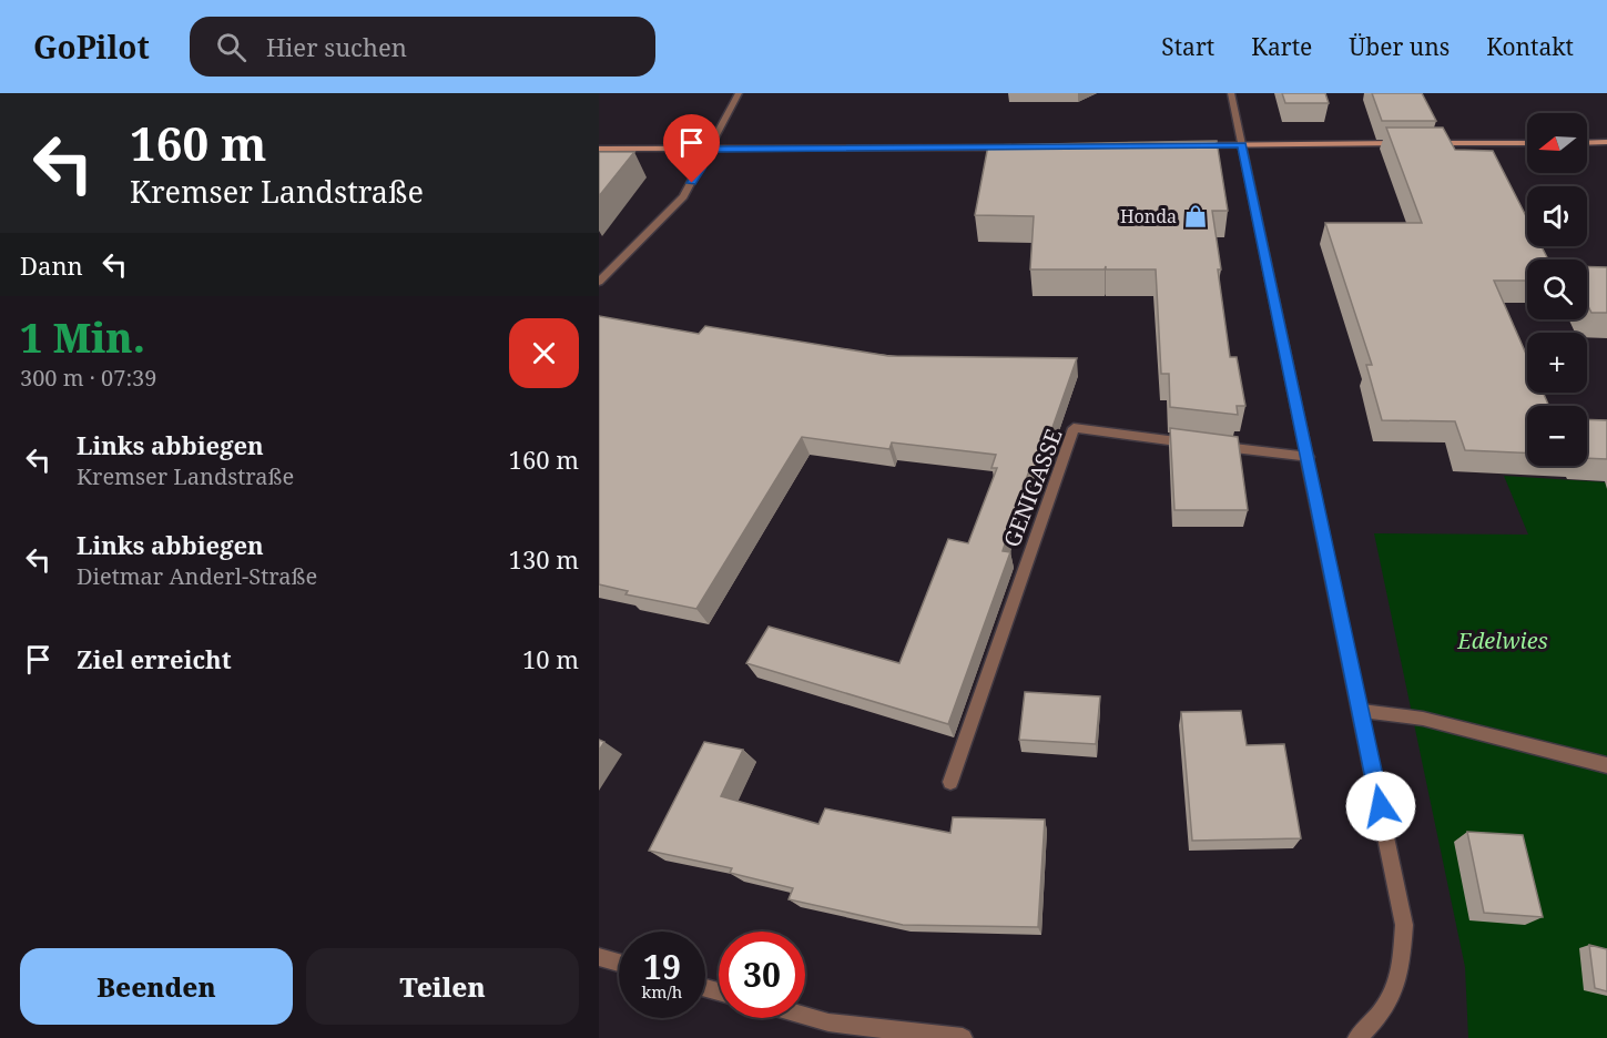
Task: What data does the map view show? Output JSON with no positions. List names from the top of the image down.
{
  "streets": {
    "street": ["GENIGASSE"]
  },
  "parks": ["Edelwies"],
  "places": {
    "shop": ["Honda"]
  },
  "north": "left",
  "page": {
    "header": "GoPilot",
    "search": "Hier suchen",
    "nav": [
      "Start",
      "Karte",
      "Über uns",
      "Kontakt"
    ],
    "turn": ["160 m", "Kremser Landstraße"],
    "map_buttons": ["+", "−"],
    "then": "Dann",
    "heading": ["1 Min.", "300 m · 07:39"],
    "list": [
      {
        "name": "Links abbiegen",
        "note": "Kremser Landstraße",
        "value": "160 m"
      },
      {
        "name": "Links abbiegen",
        "note": "Dietmar Anderl-Straße",
        "value": "130 m"
      },
      {
        "name": "Ziel erreicht",
        "value": "10 m"
      }
    ],
    "speed": "19 km/h",
    "limit": "30",
    "buttons": ["Beenden", "Teilen"]
  }
}
